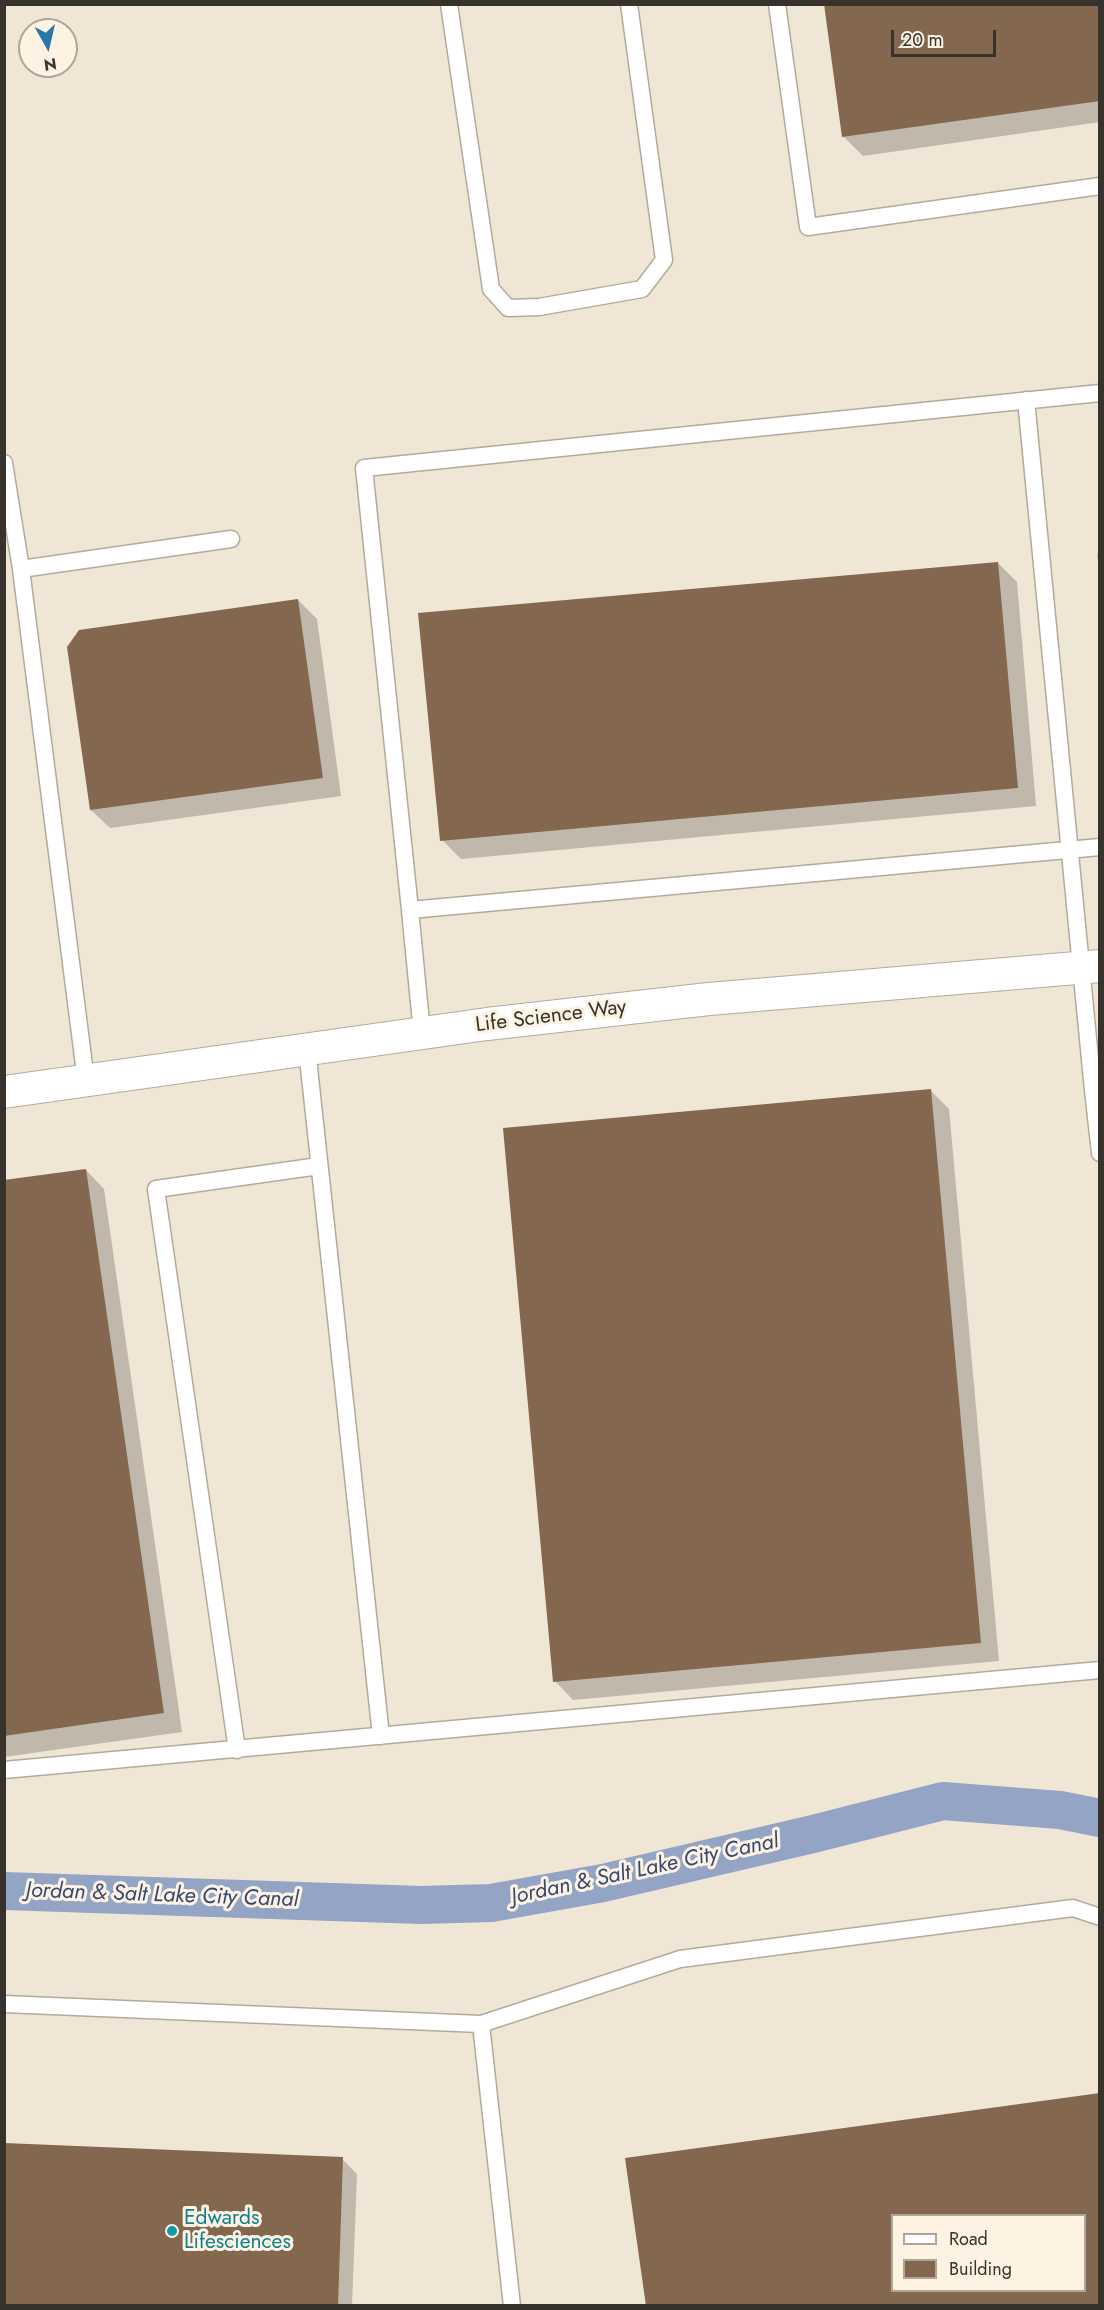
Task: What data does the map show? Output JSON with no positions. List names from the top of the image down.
{
  "streets": {
    "street": ["Life Science Way"]
  },
  "water": ["Jordan & Salt Lake City Canal"],
  "places": ["Edwards Lifesciences"],
  "legend": ["Road", "Building"],
  "scale_bar": "20 m",
  "north": "bottom"
}
